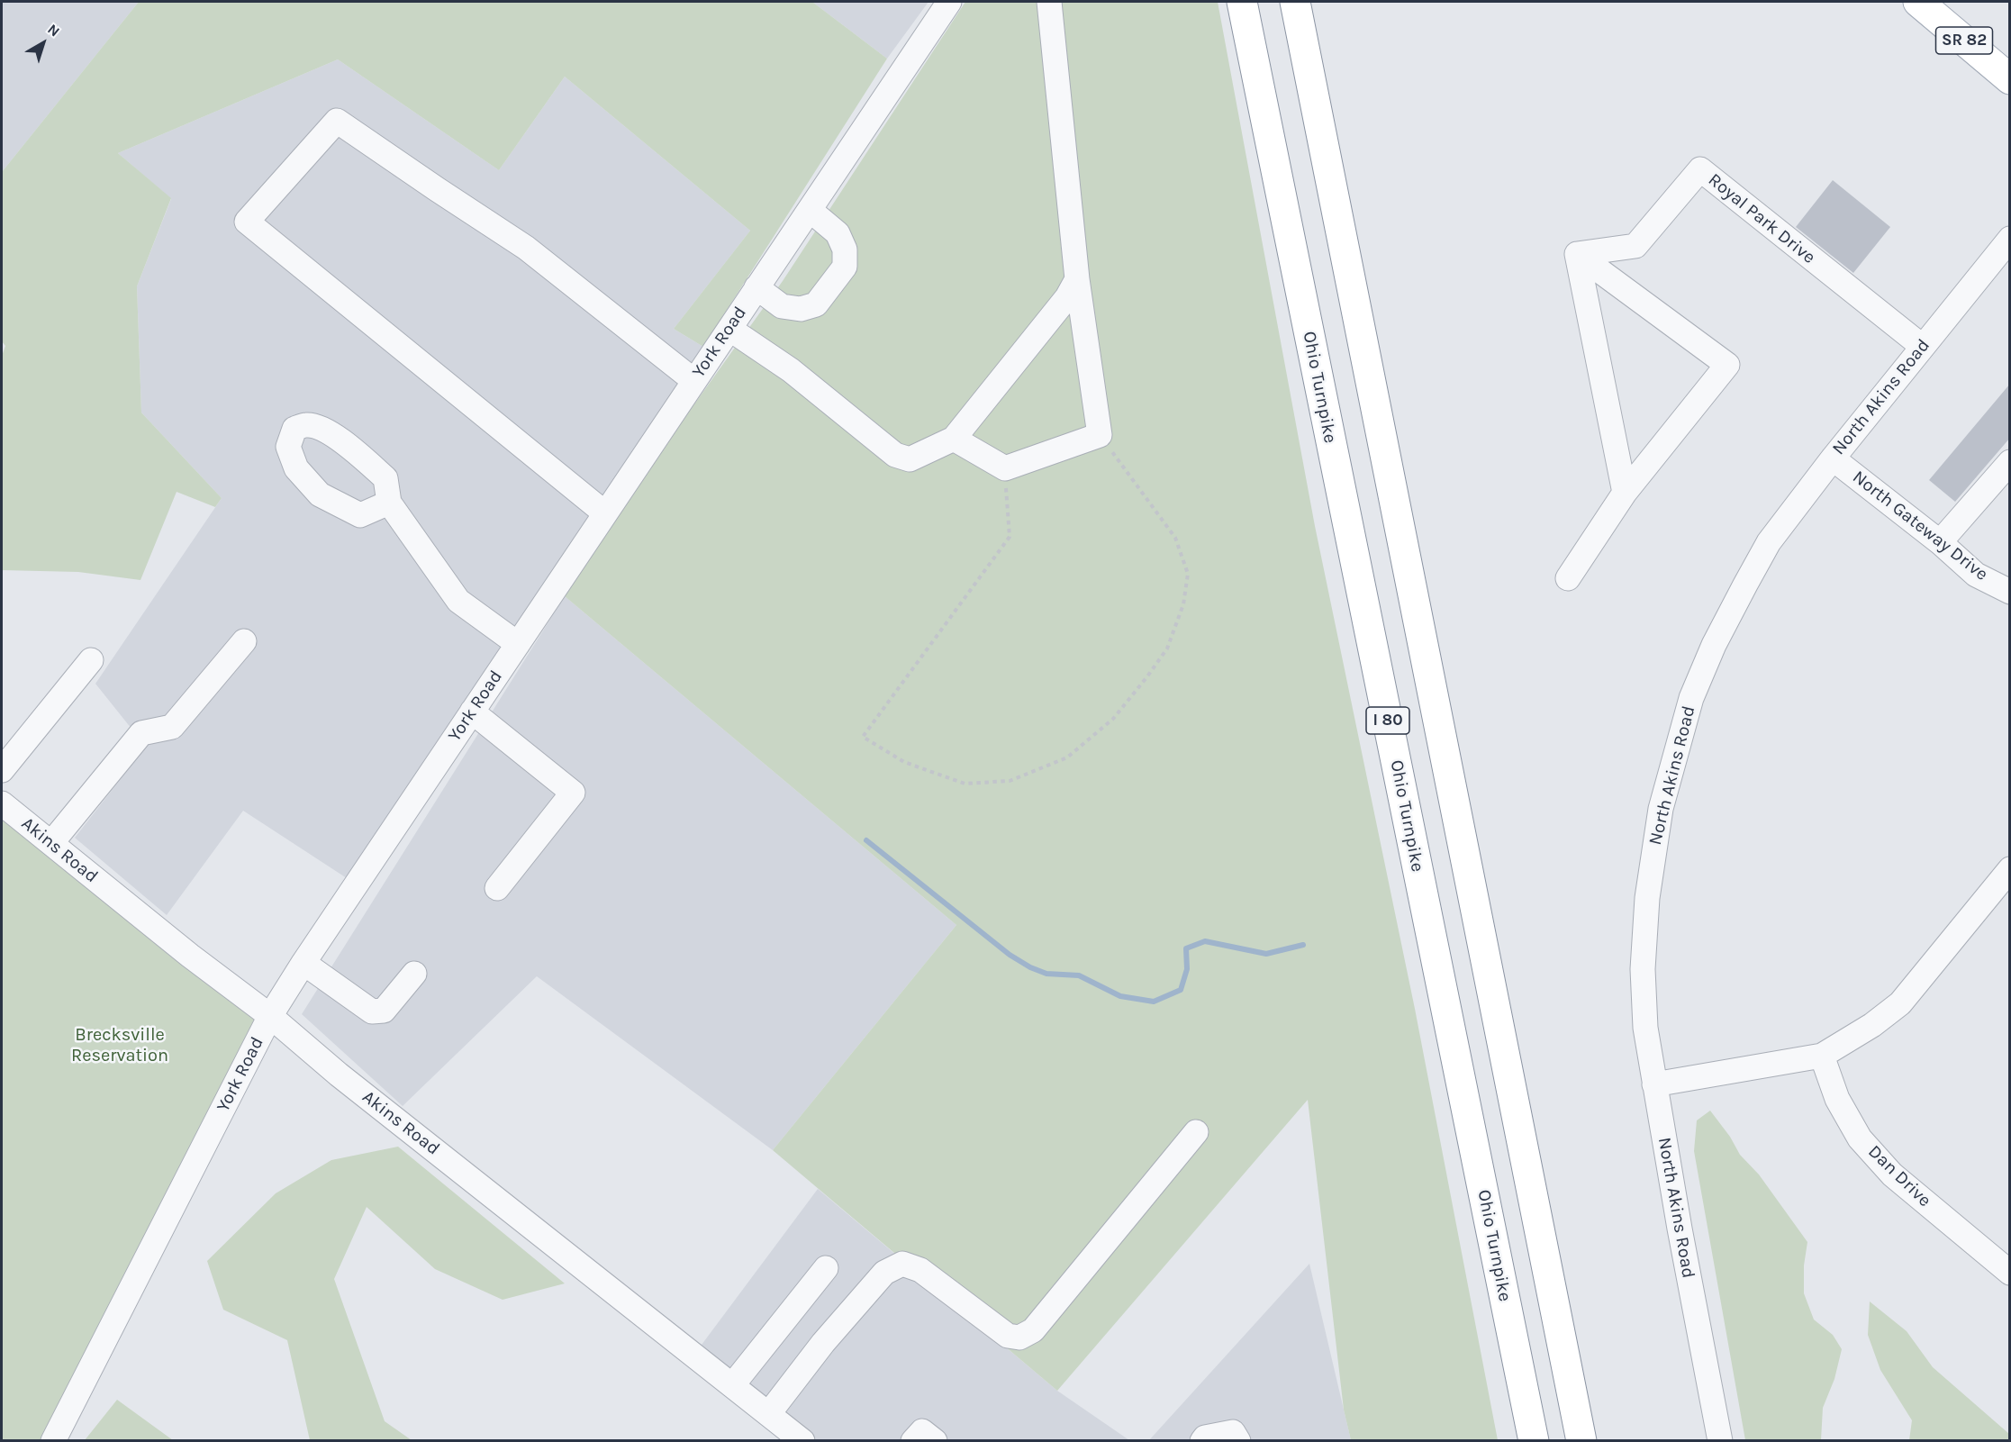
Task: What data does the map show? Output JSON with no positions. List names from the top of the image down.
{
  "streets": {
    "main road": ["SR 82", "Ohio Turnpike", "I 80"],
    "street": [
      "Royal Park Drive",
      "York Road",
      "North Akins Road",
      "North Gateway Drive",
      "Akins Road",
      "Dan Drive"
    ]
  },
  "crossings": [
    ["Royal Park Drive", "North Akins Road"],
    ["York Road", "Akins Road"],
    ["North Akins Road", "North Gateway Drive"]
  ],
  "parks": ["Brecksville Reservation"],
  "north": "top right"
}
